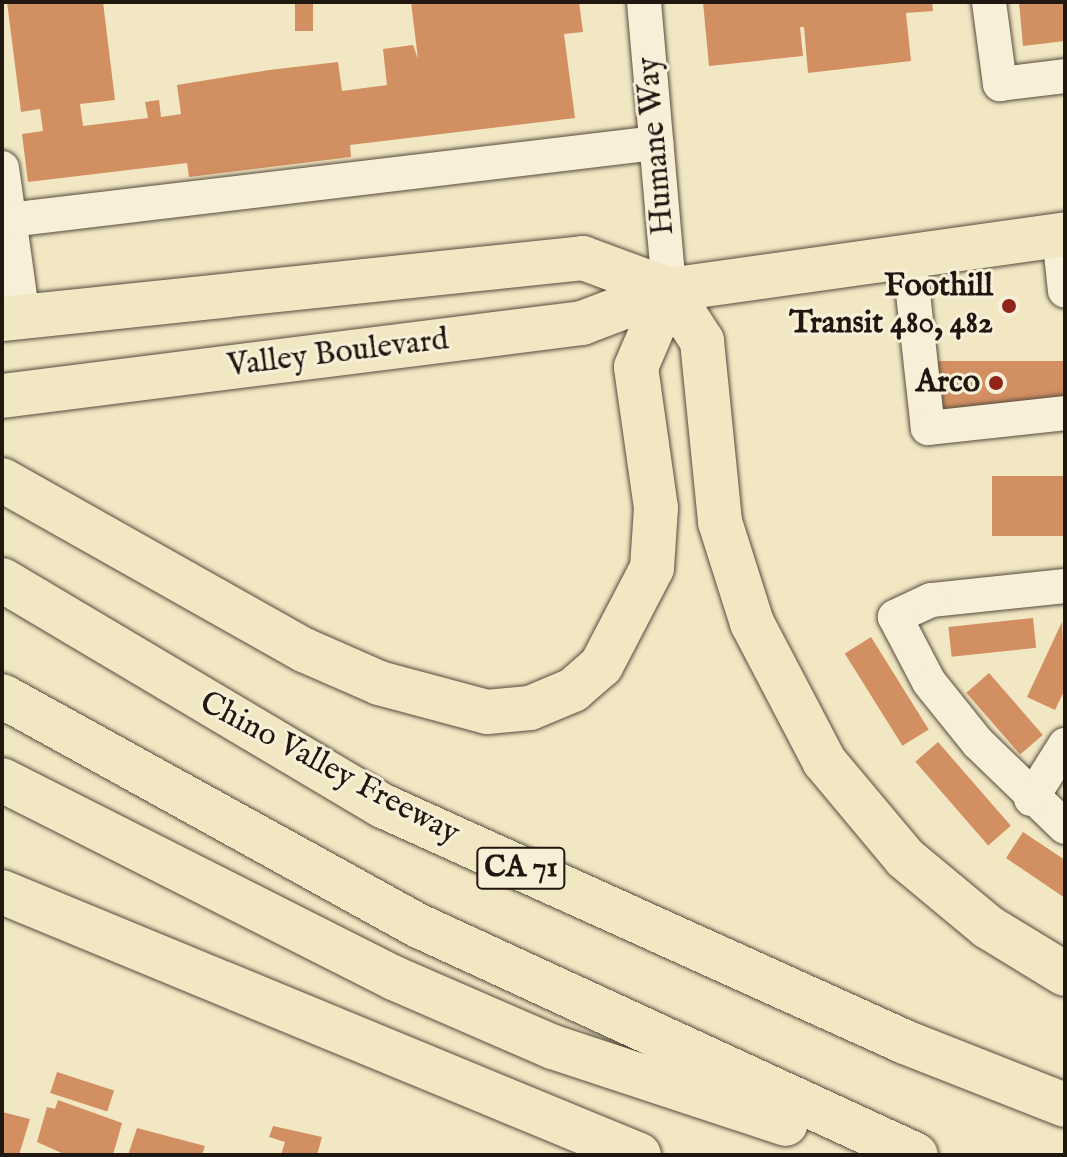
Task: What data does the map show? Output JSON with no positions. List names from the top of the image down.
{
  "streets": {
    "main road": ["Valley Boulevard", "Chino Valley Freeway", "CA 71"],
    "street": ["Humane Way"]
  },
  "crossings": [
    ["Humane Way", "Valley Boulevard"]
  ],
  "places": ["Foothill Transit 480, 482", "Arco"]
}
